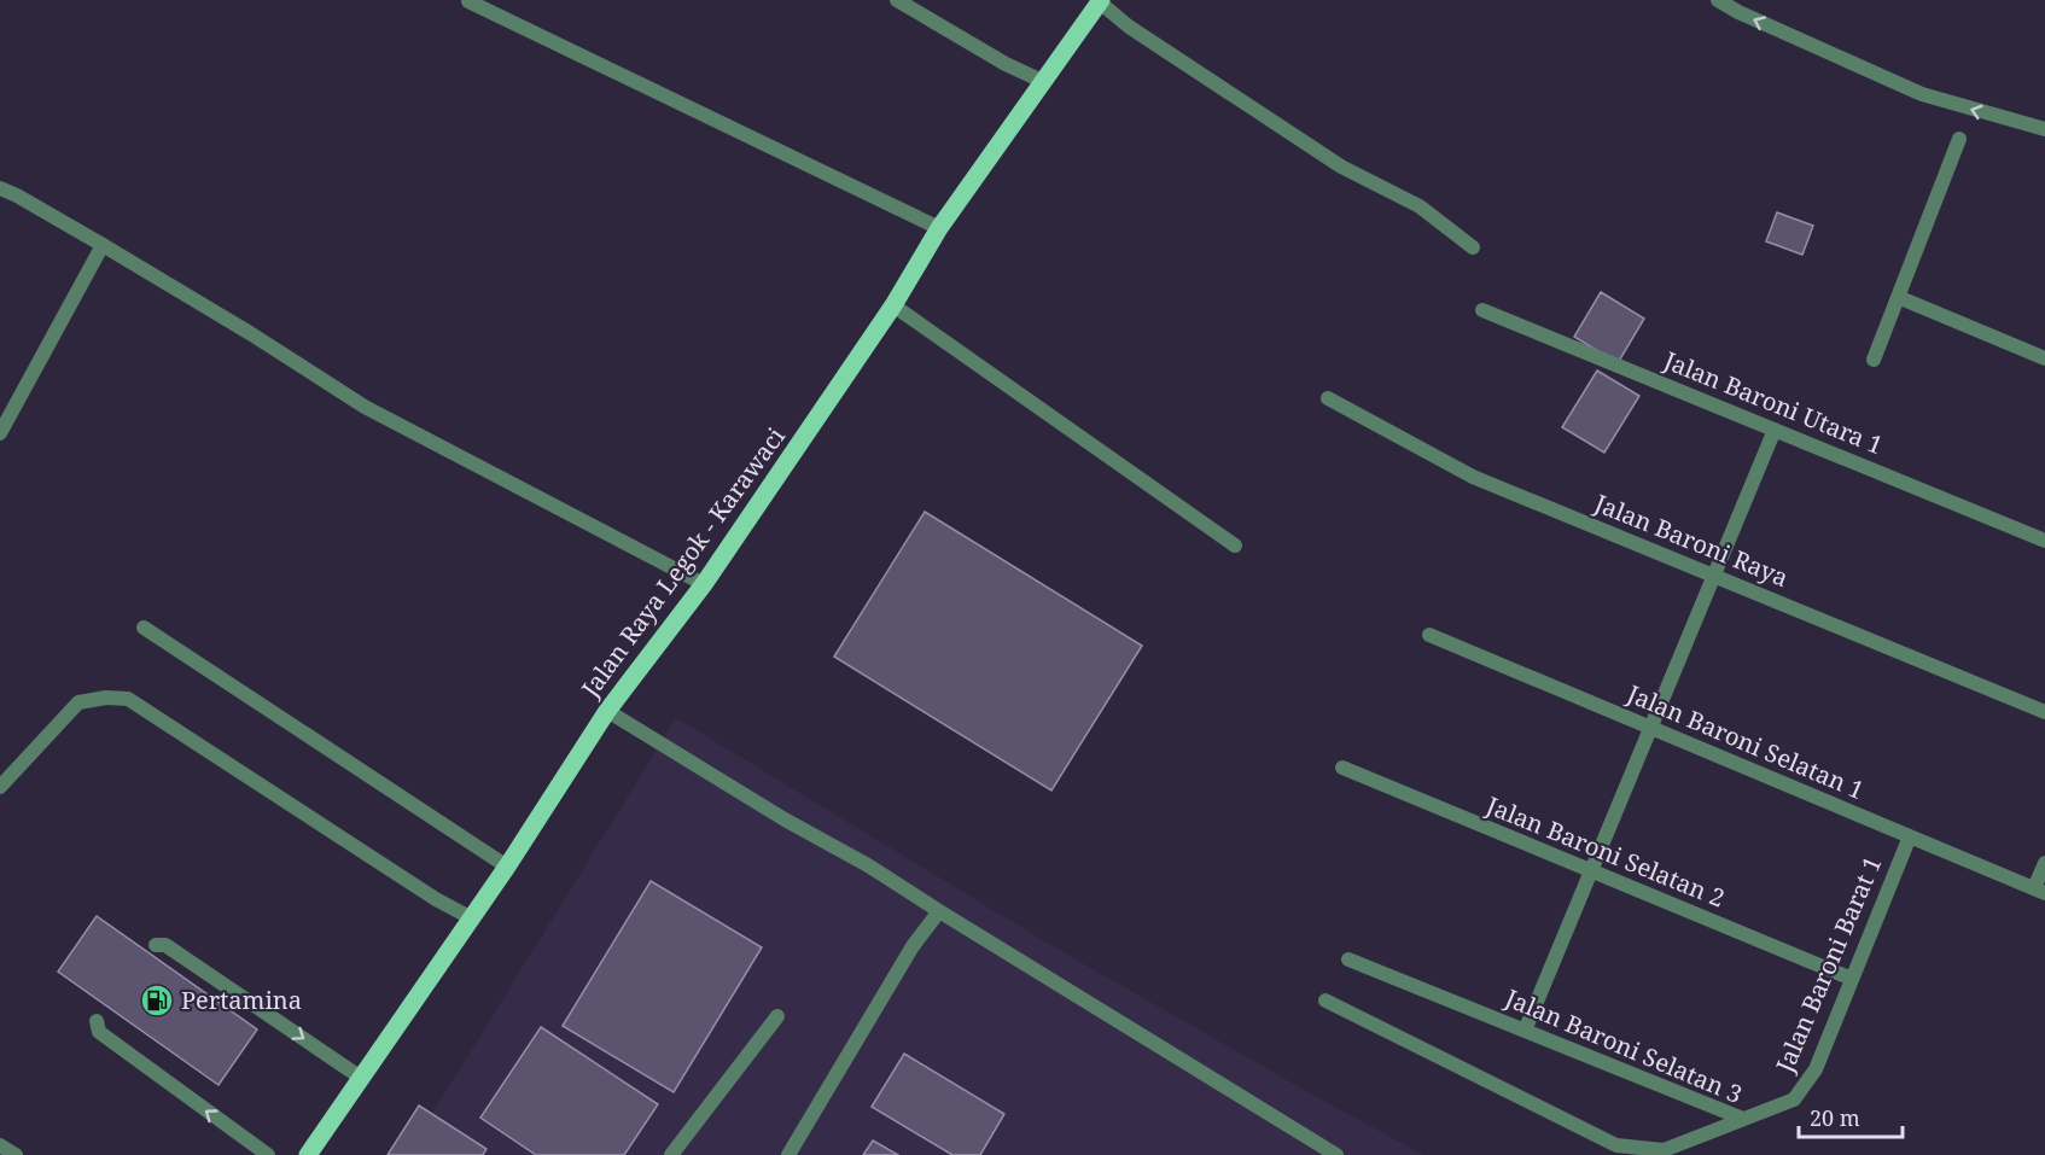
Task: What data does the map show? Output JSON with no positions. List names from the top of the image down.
{
  "streets": {
    "main road": ["Jalan Raya Legok - Karawaci"],
    "street": [
      "Jalan Baroni Utara 1",
      "Jalan Baroni Raya",
      "Jalan Baroni Selatan 1",
      "Jalan Baroni Selatan 2",
      "Jalan Baroni Barat 1",
      "Jalan Baroni Selatan 3"
    ]
  },
  "crossings": [
    ["Jalan Baroni Selatan 1", "Jalan Baroni Barat 1"],
    ["Jalan Baroni Selatan 2", "Jalan Baroni Barat 1"],
    ["Jalan Baroni Barat 1", "Jalan Baroni Selatan 3"]
  ],
  "places": {
    "fuel station": ["Pertamina"]
  },
  "scale_bar": "20 m"
}
